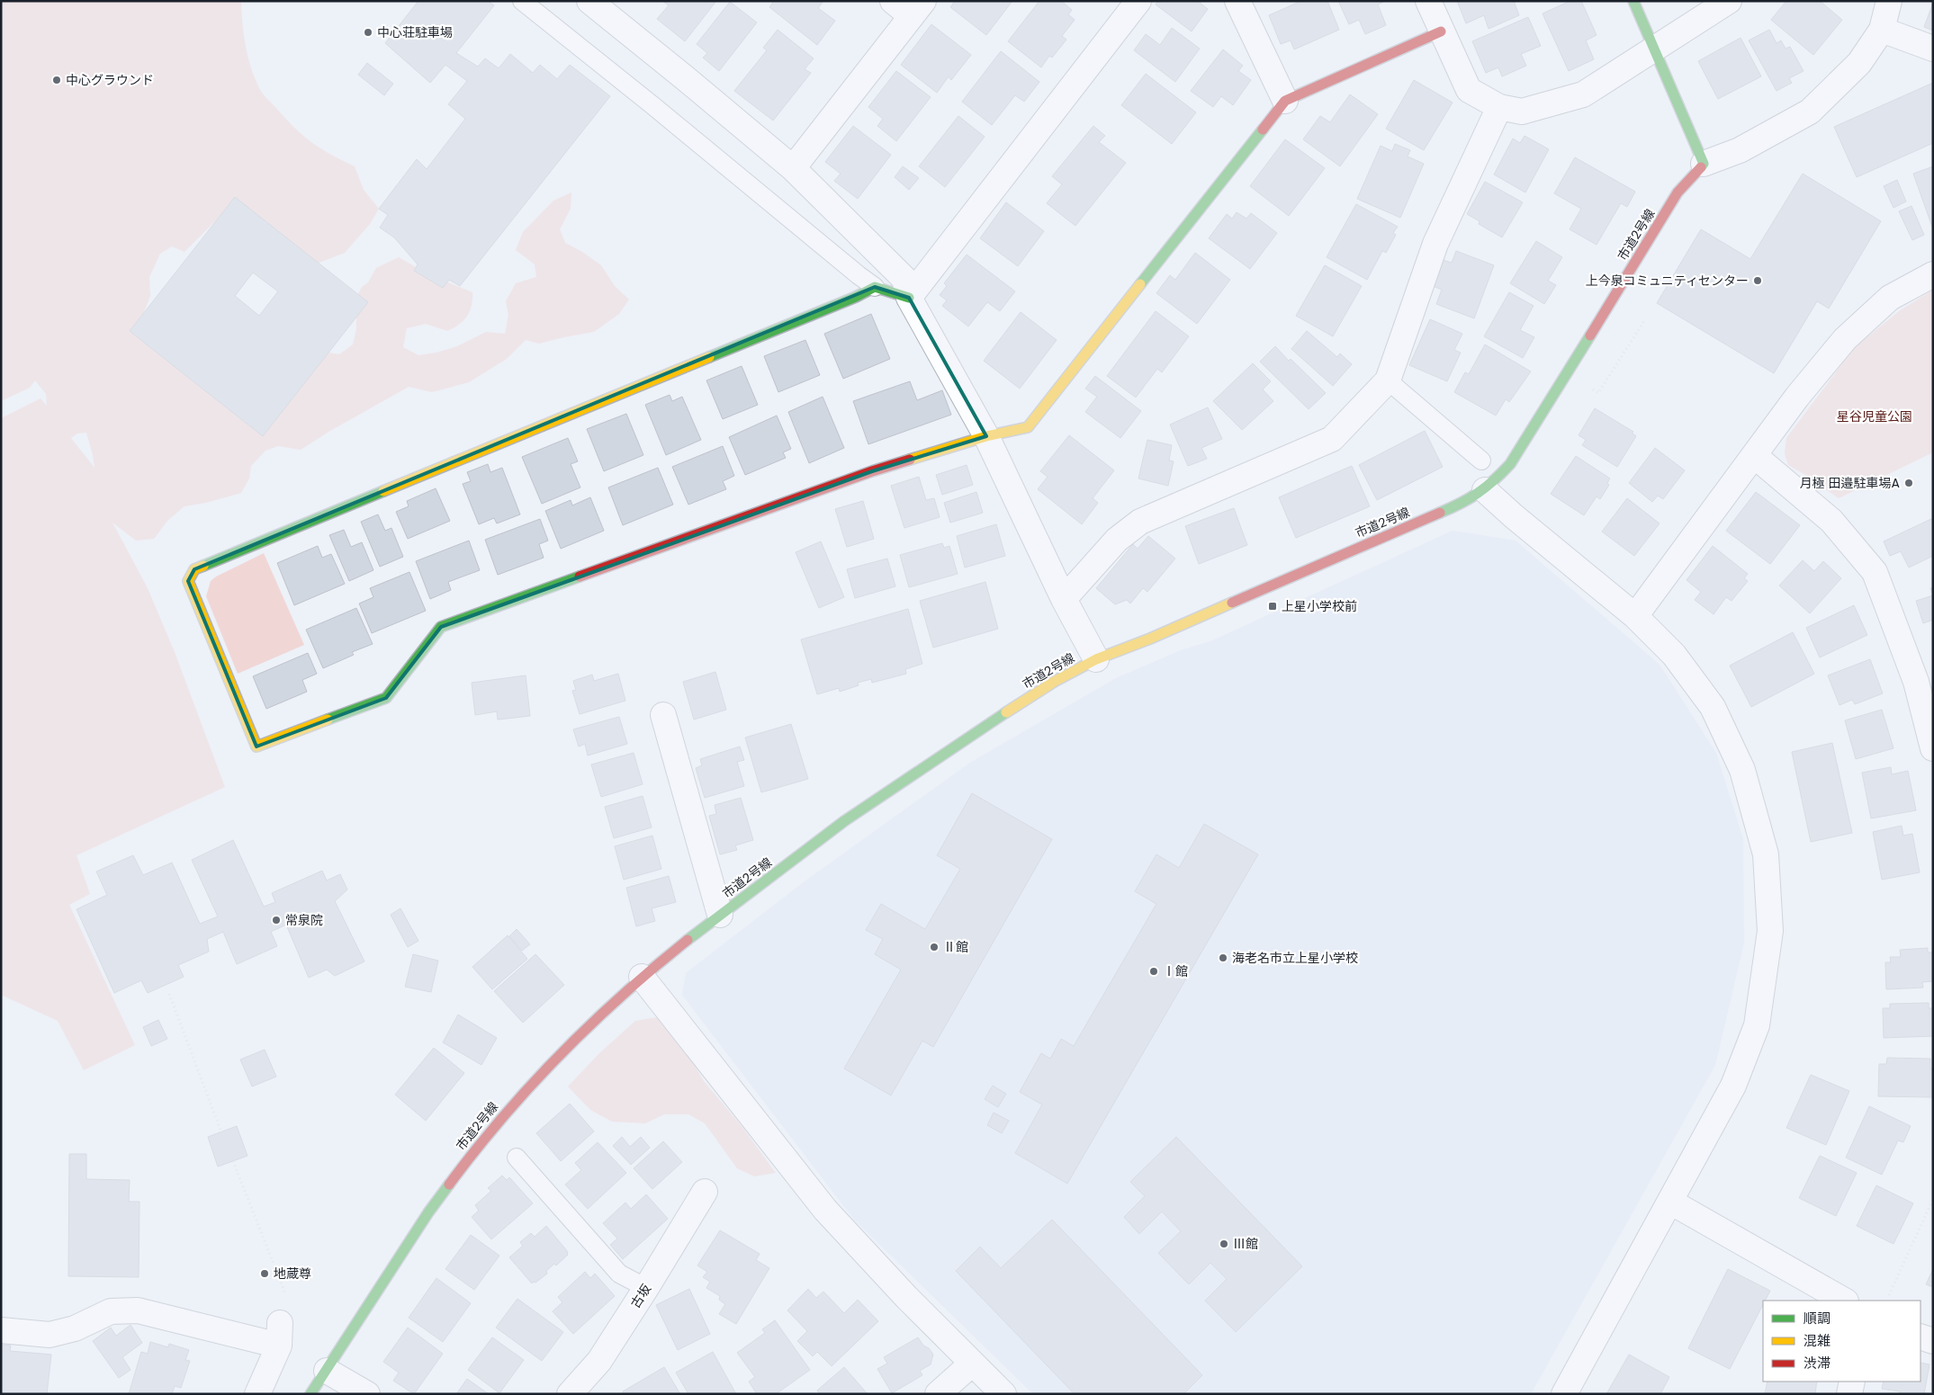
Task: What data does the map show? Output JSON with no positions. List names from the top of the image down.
{
  "streets": {
    "street": ["市道2号線", "古坂"]
  },
  "parks": ["星谷児童公園"],
  "places": {
    "other": [
      "中心荘駐車場",
      "中心グラウンド",
      "上今泉コミュニティセンター",
      "月極 田邉駐車場A",
      "常泉院",
      "Ⅱ館",
      "海老名市立上星小学校",
      "Ⅰ館",
      "Ⅲ館",
      "地蔵尊"
    ],
    "transit": ["上星小学校前"]
  },
  "legend": ["順調", "混雑", "渋滞"]
}
